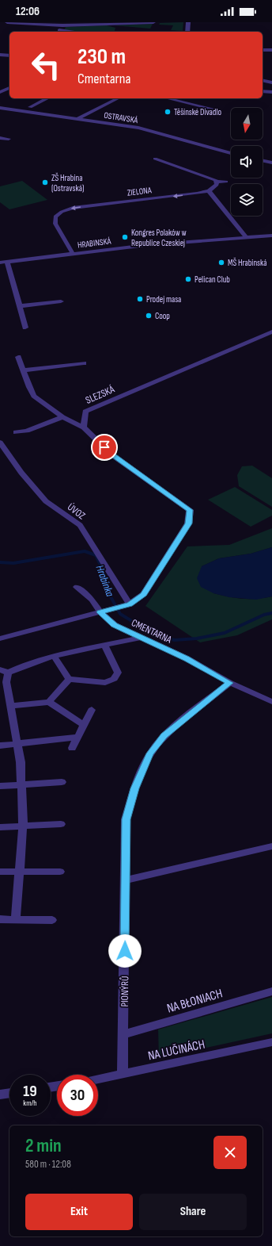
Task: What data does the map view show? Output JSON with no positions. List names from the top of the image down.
{
  "streets": {
    "street": [
      "OSTRAVSKÁ",
      "ZIELONA",
      "HRABINSKÁ",
      "SLEZSKÁ",
      "ÚVOZ",
      "CMENTARNA",
      "PIONÝRŮ",
      "NA BŁONIACH",
      "NA LUČINÁCH"
    ]
  },
  "crossings": [
    ["ZIELONA", "HRABINSKÁ"],
    ["CMENTARNA", "PIONÝRŮ"],
    ["PIONÝRŮ", "NA BŁONIACH"],
    ["PIONÝRŮ", "NA LUČINÁCH"]
  ],
  "water": ["Hrabinka"],
  "places": [
    "Těšínské Divadlo",
    "ZŠ Hrabina (Ostravská)",
    "Kongres Polaków w Republice Czeskiej",
    "MŠ Hrabinská",
    "Pelican Club",
    "Prodej masa",
    "Coop"
  ],
  "north": "bottom",
  "page": {
    "status": "12:06",
    "turn": ["230 m", "Cmentarna"],
    "speed": "19 km/h",
    "limit": "30",
    "heading": ["2 min", "580 m · 12:08"],
    "buttons": ["Exit", "Share"]
  }
}
